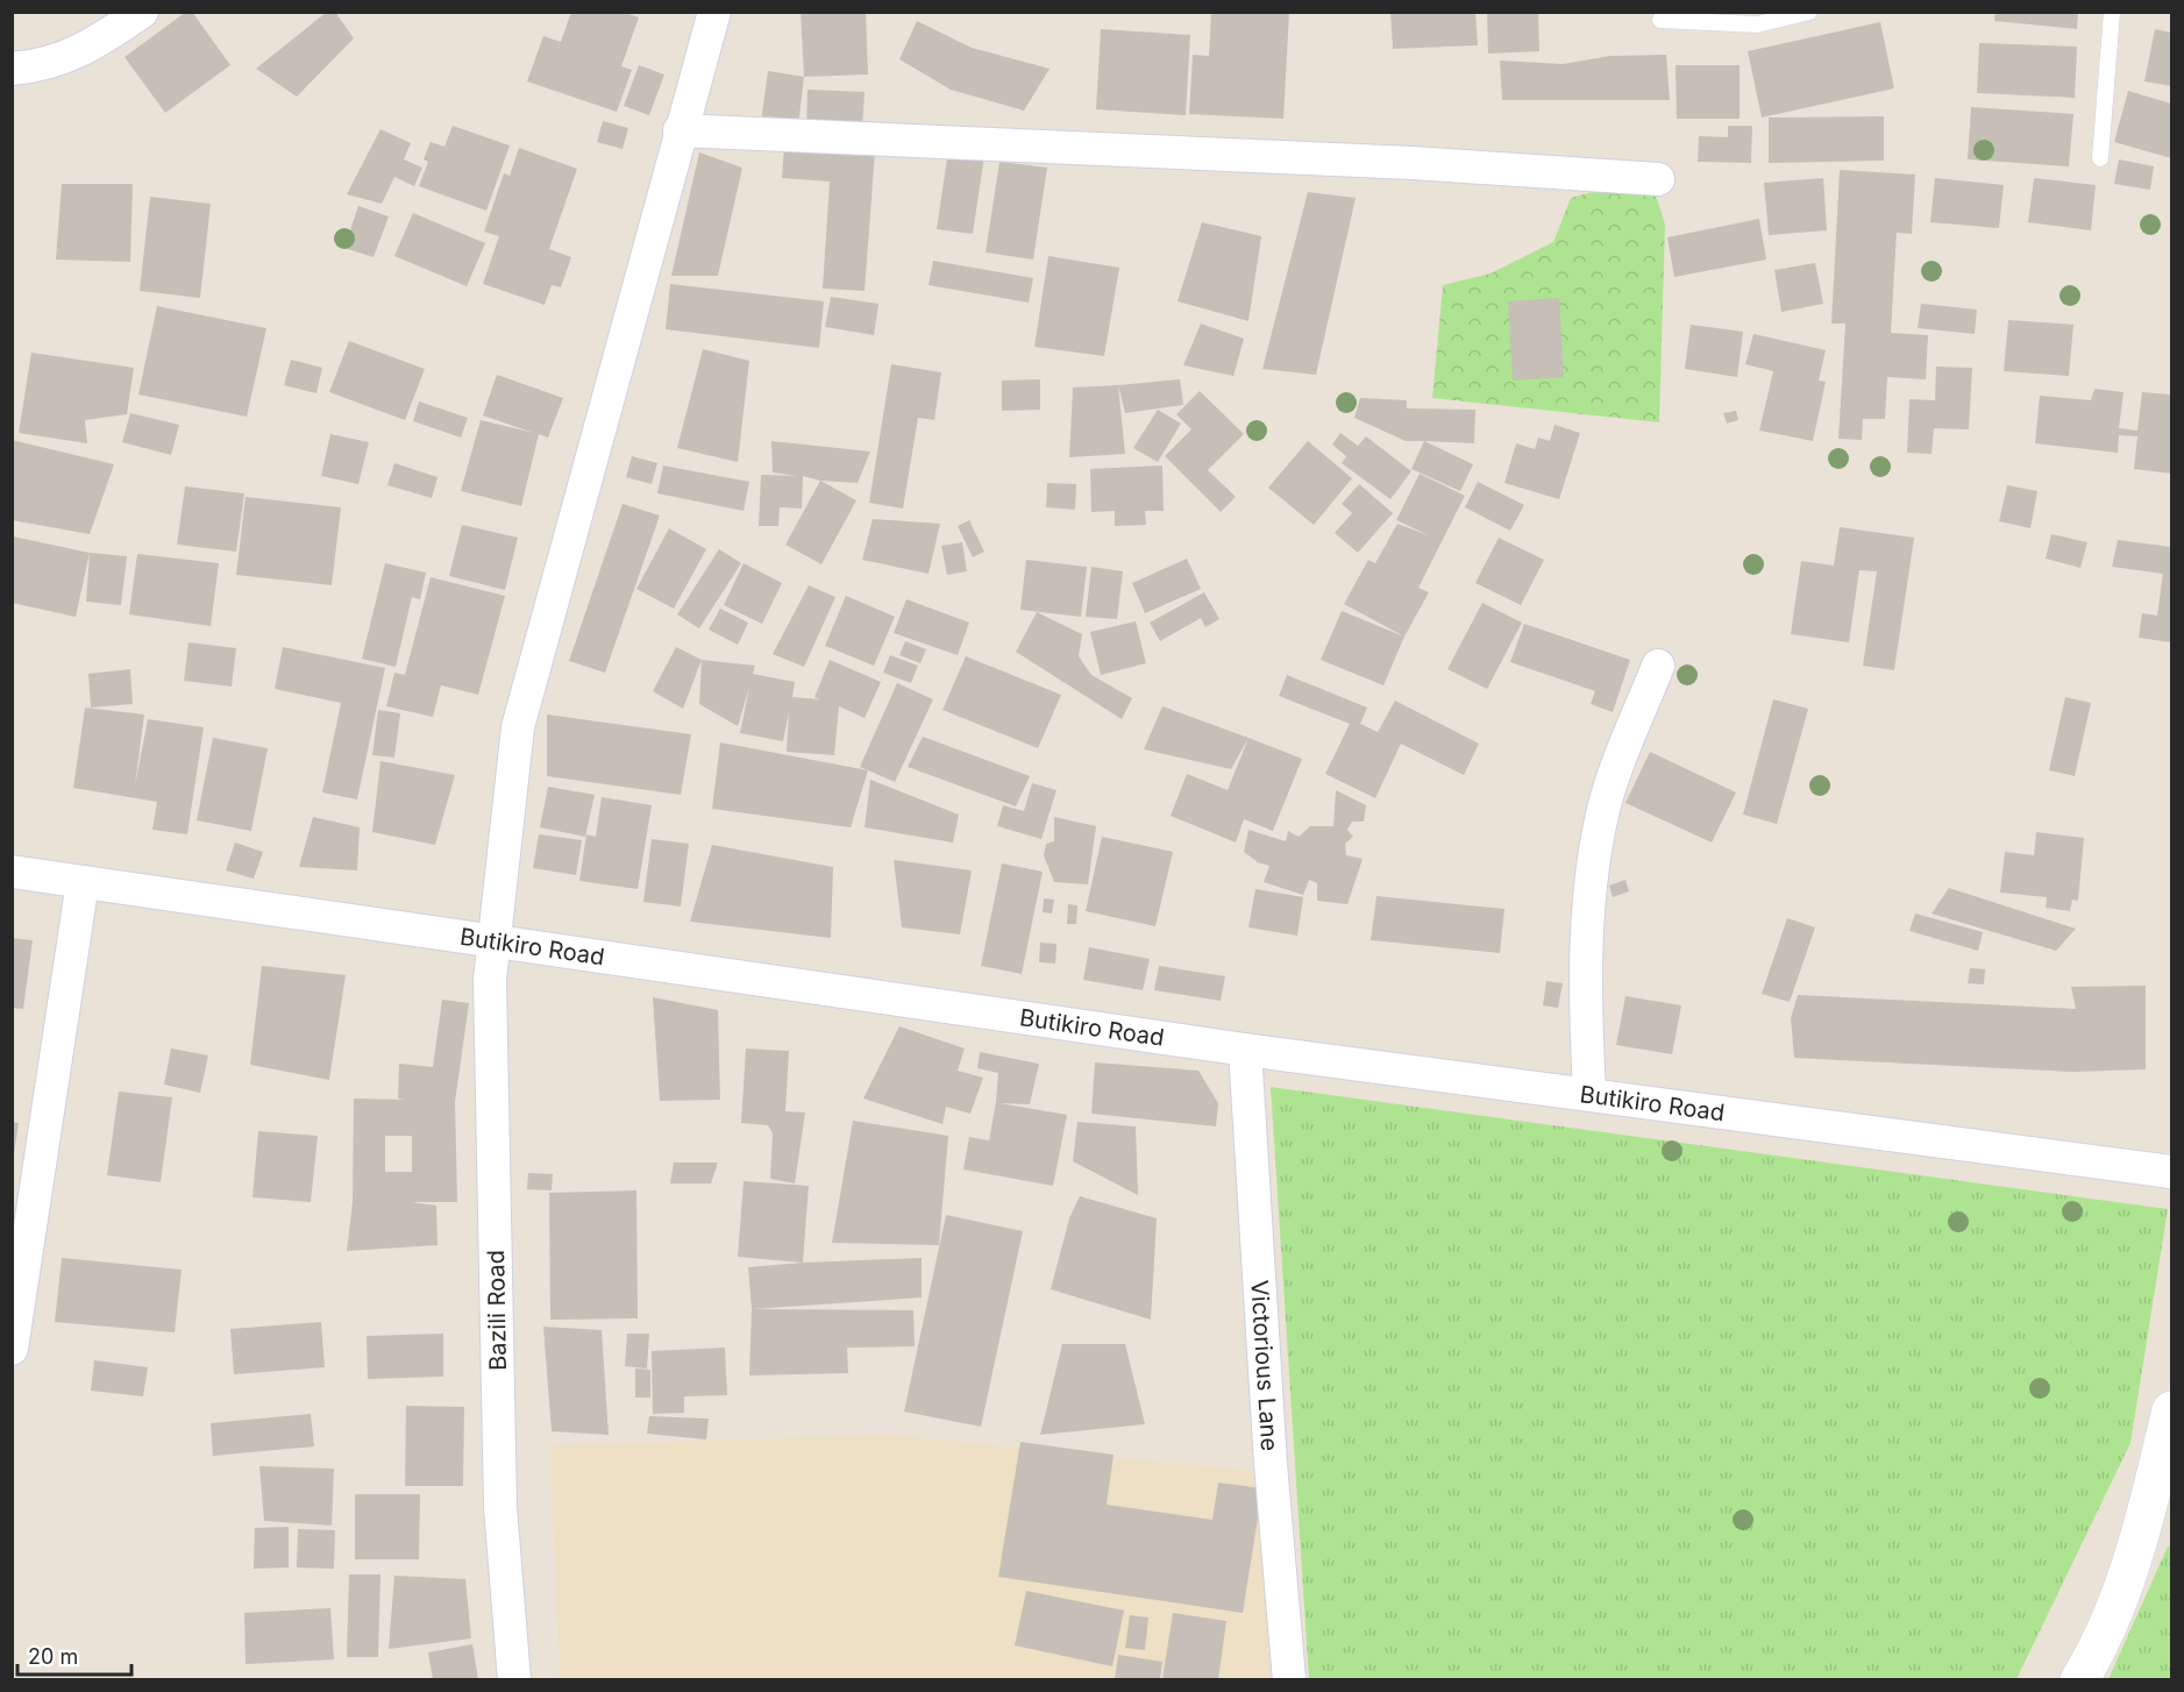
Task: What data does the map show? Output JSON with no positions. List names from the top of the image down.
{
  "streets": {
    "street": ["Butikiro Road", "Bazili Road", "Victorious Lane"]
  },
  "crossings": [
    ["Butikiro Road", "Bazili Road"],
    ["Butikiro Road", "Victorious Lane"]
  ],
  "scale_bar": "20 m"
}
